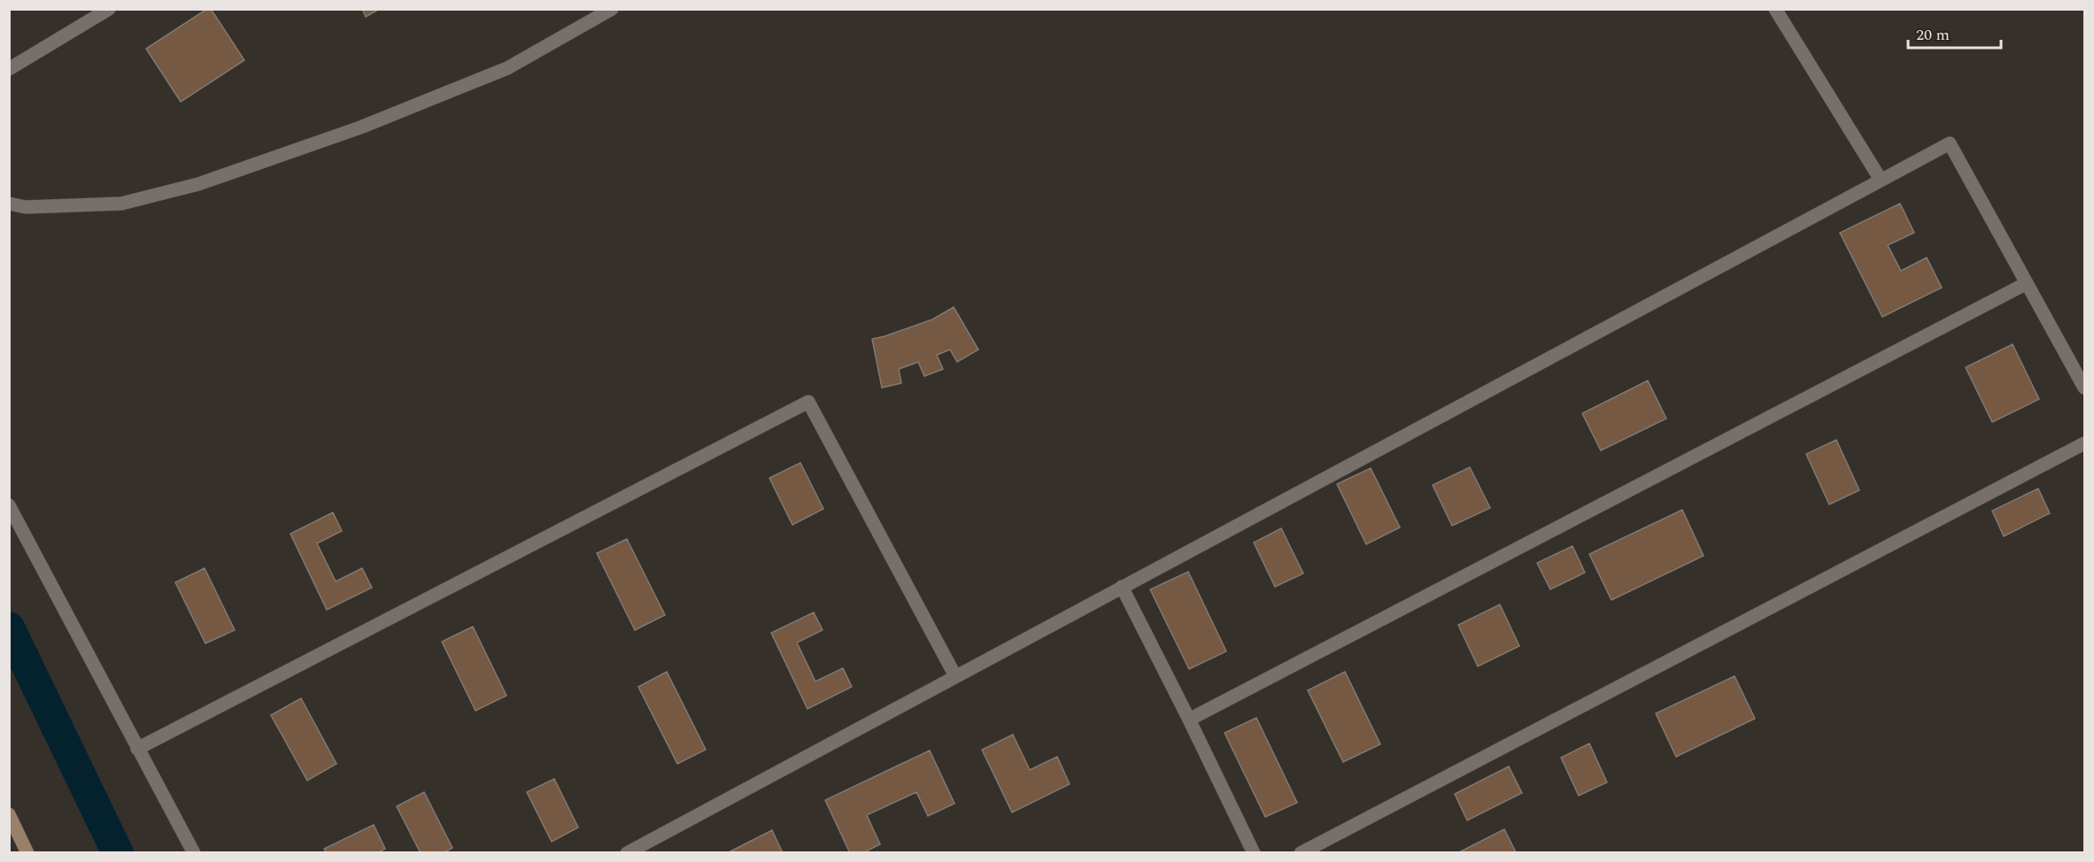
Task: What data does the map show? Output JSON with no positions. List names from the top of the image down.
{
  "scale_bar": "20 m"
}
